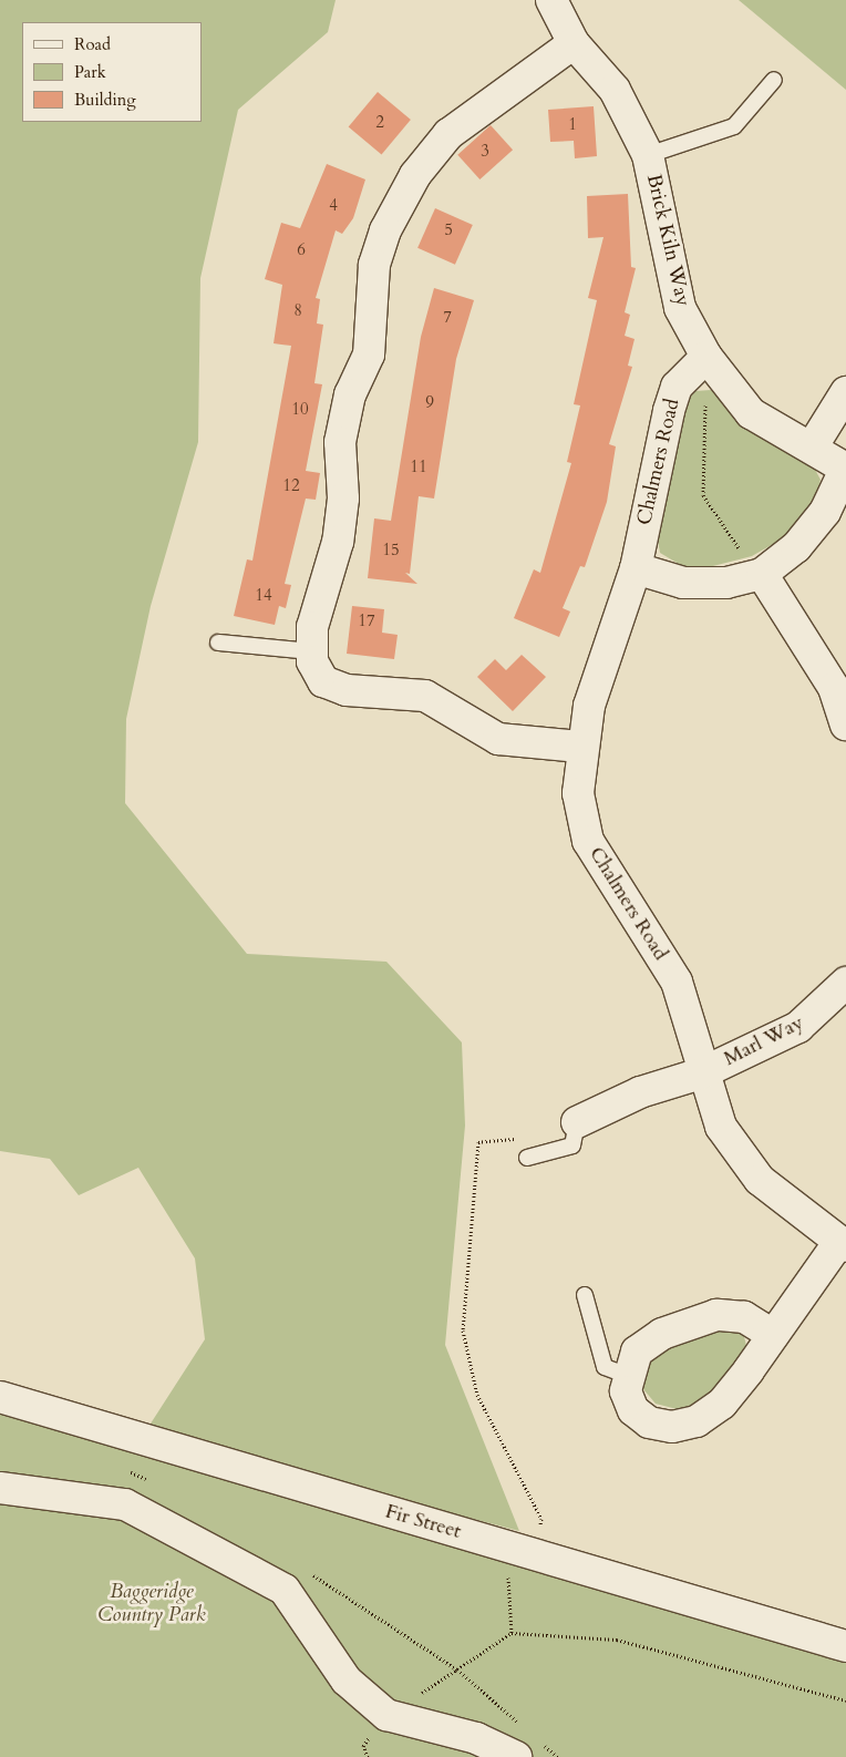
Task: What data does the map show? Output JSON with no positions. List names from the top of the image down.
{
  "streets": {
    "street": [
      "Brick Kiln Way",
      "Chalmers Road",
      "Marl Way",
      "Fir Street"
    ]
  },
  "crossings": [
    ["Brick Kiln Way", "Chalmers Road"],
    ["Chalmers Road", "Marl Way"]
  ],
  "parks": ["Baggeridge Country Park"],
  "house_numbers": [
    "2",
    "1",
    "3",
    "4",
    "5",
    "6",
    "8",
    "7",
    "9",
    "10",
    "11",
    "12",
    "15",
    "14",
    "17"
  ],
  "legend": ["Road", "Park", "Building"]
}
